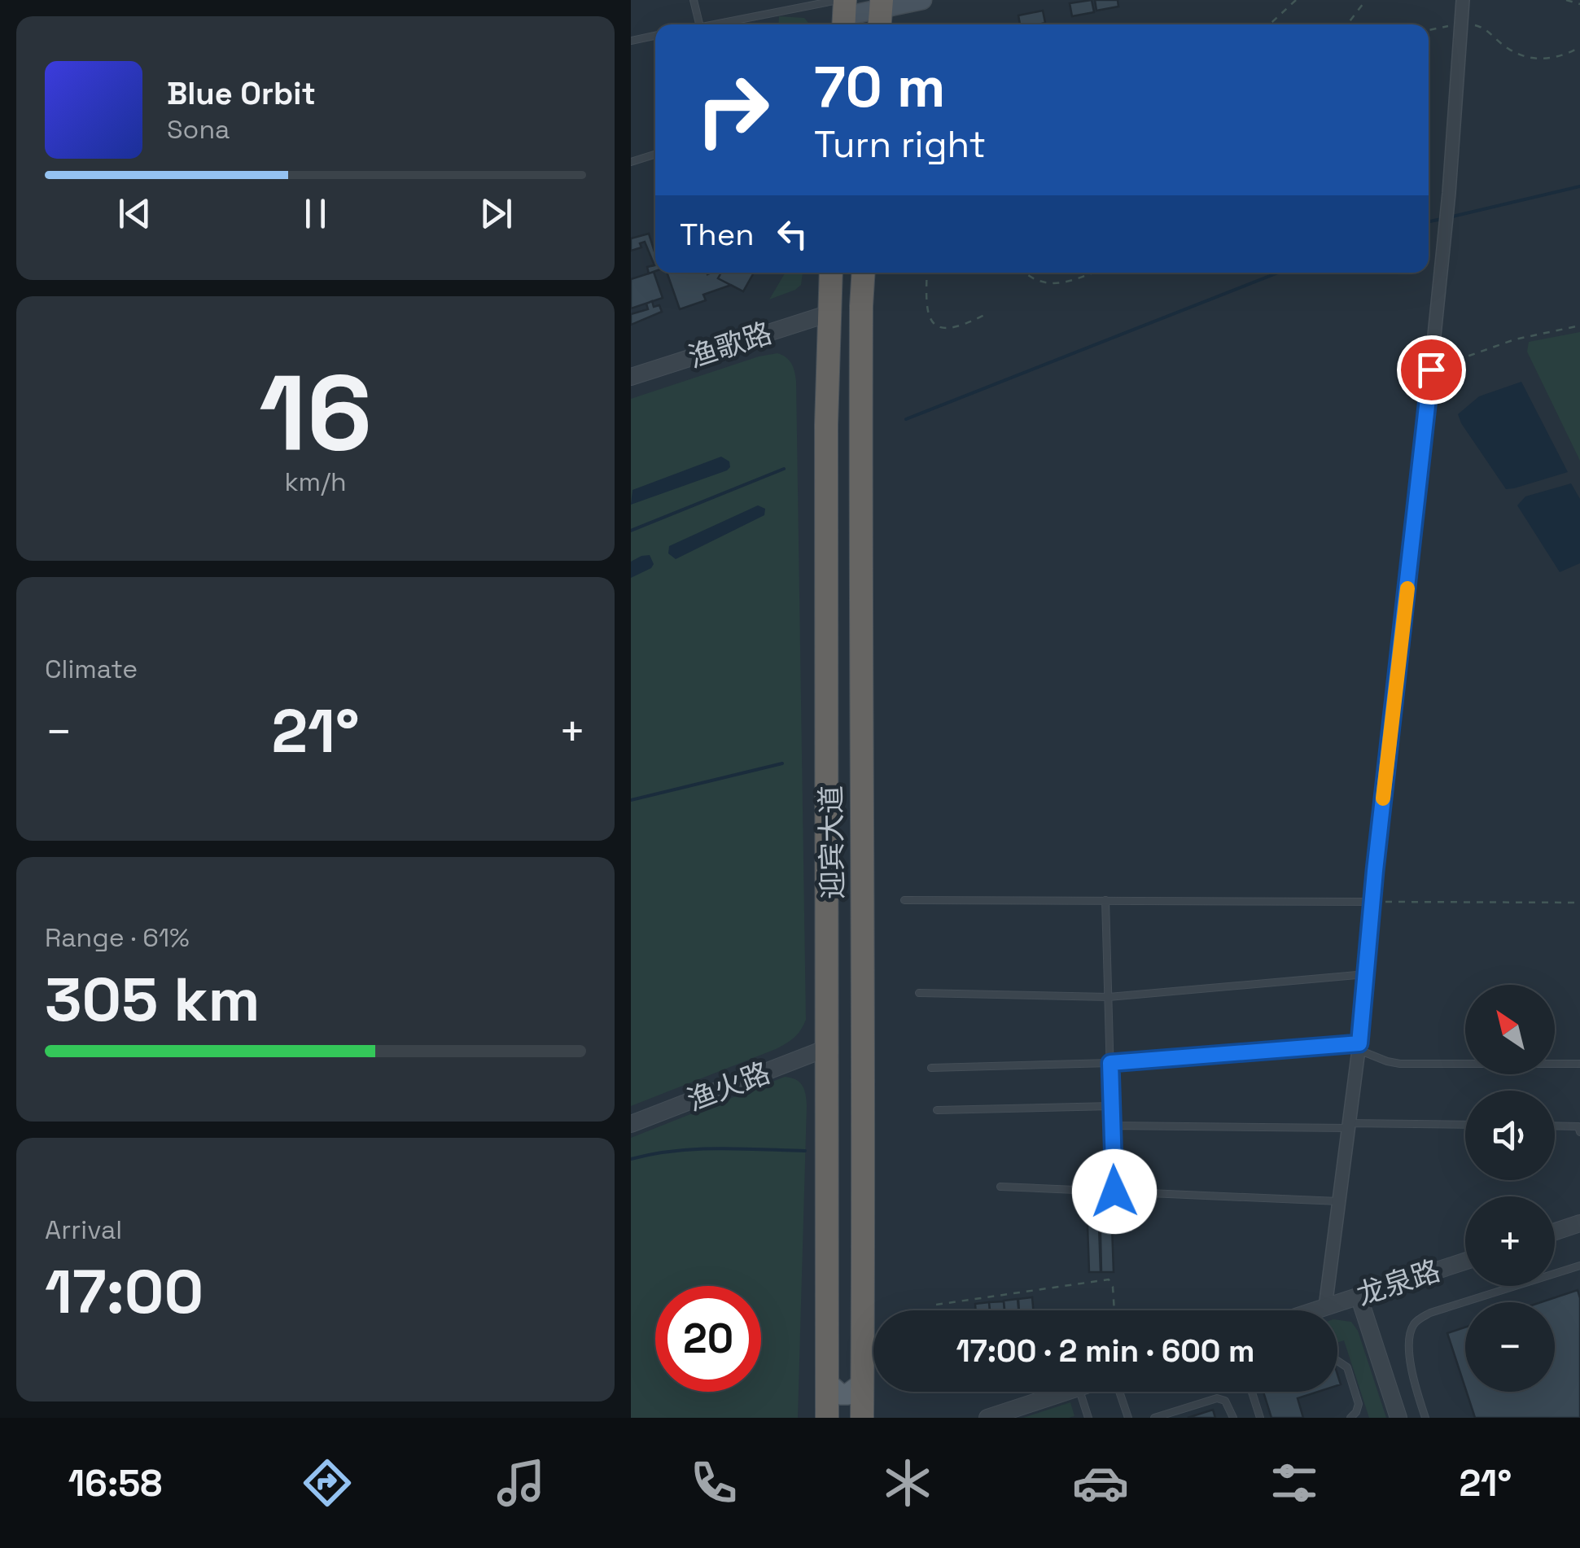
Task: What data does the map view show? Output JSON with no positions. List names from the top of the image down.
{
  "streets": {
    "highway": ["迎宾大道"],
    "street": ["渔歌路", "渔火路", "龙泉路"]
  },
  "crossings": [
    ["渔歌路", "迎宾大道"],
    ["迎宾大道", "渔火路"]
  ],
  "north": "top left",
  "page": {
    "turn": ["70 m", "Turn right"],
    "song": ["Blue Orbit", "Sona"],
    "then": "Then",
    "tile": [
      ["16", "km/h"],
      "Climate",
      ["Range · 61%", "305 km"],
      ["Arrival", "17:00"]
    ],
    "heat": ["−", "21°", "+"],
    "map_buttons": ["+", "−"],
    "limit": "20",
    "trip": "17:00 · 2 min · 600 m",
    "tabs": ["16:58", "21°"]
  }
}
